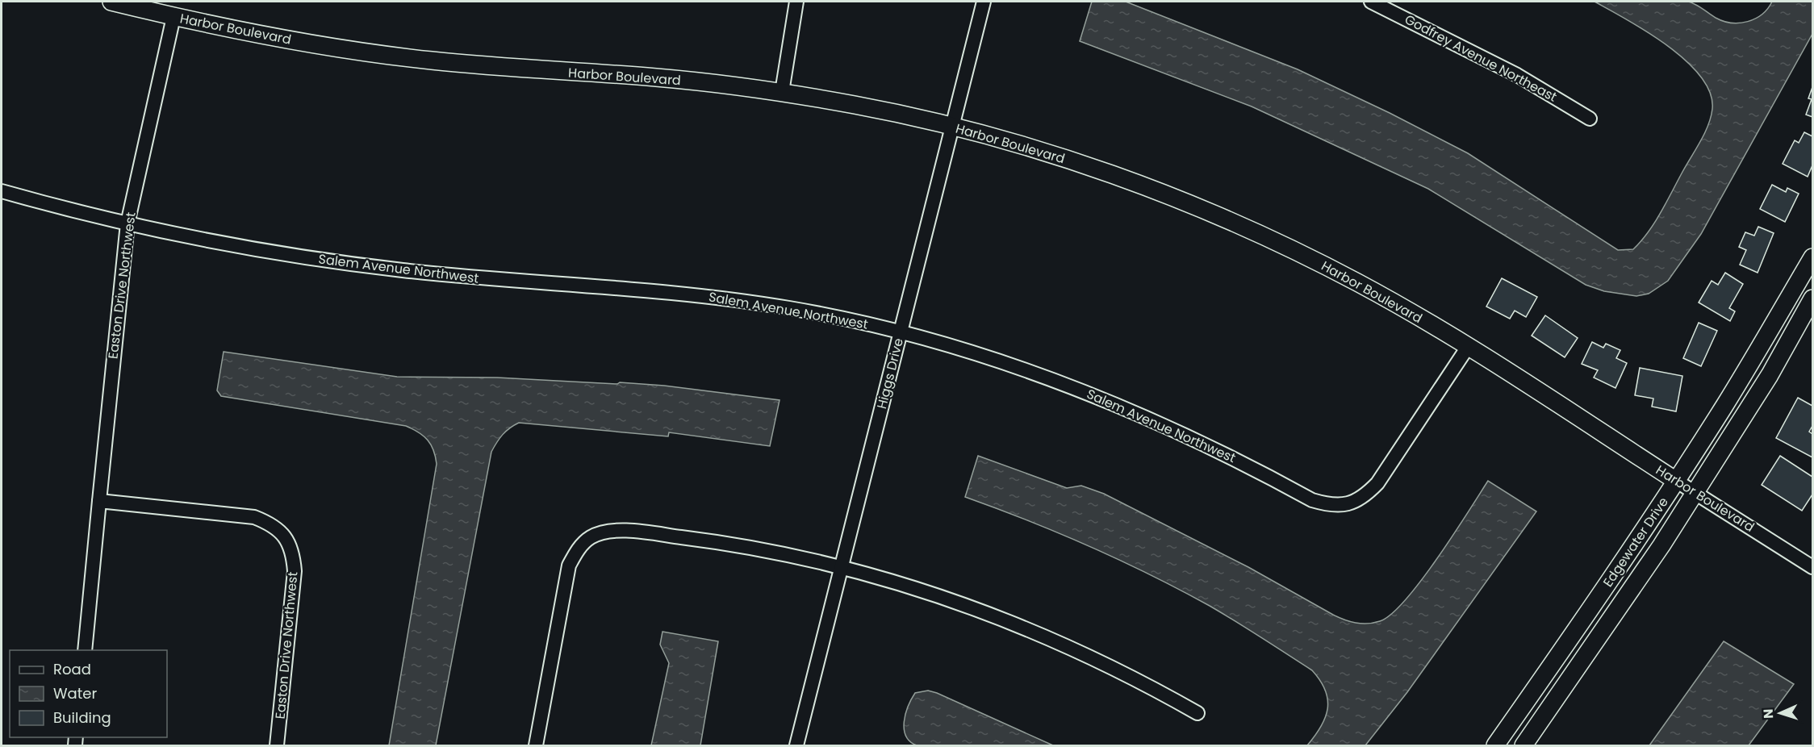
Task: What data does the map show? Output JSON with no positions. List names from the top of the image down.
{
  "streets": {
    "street": [
      "Harbor Boulevard",
      "Godfrey Avenue Northeast",
      "Salem Avenue Northwest",
      "Easton Drive Northwest",
      "Higgs Drive",
      "Edgewater Drive"
    ]
  },
  "crossings": [
    ["Harbor Boulevard", "Salem Avenue Northwest"],
    ["Harbor Boulevard", "Easton Drive Northwest"],
    ["Harbor Boulevard", "Higgs Drive"],
    ["Harbor Boulevard", "Edgewater Drive"],
    ["Salem Avenue Northwest", "Easton Drive Northwest"],
    ["Salem Avenue Northwest", "Higgs Drive"]
  ],
  "legend": ["Road", "Water", "Building"],
  "north": "left"
}
